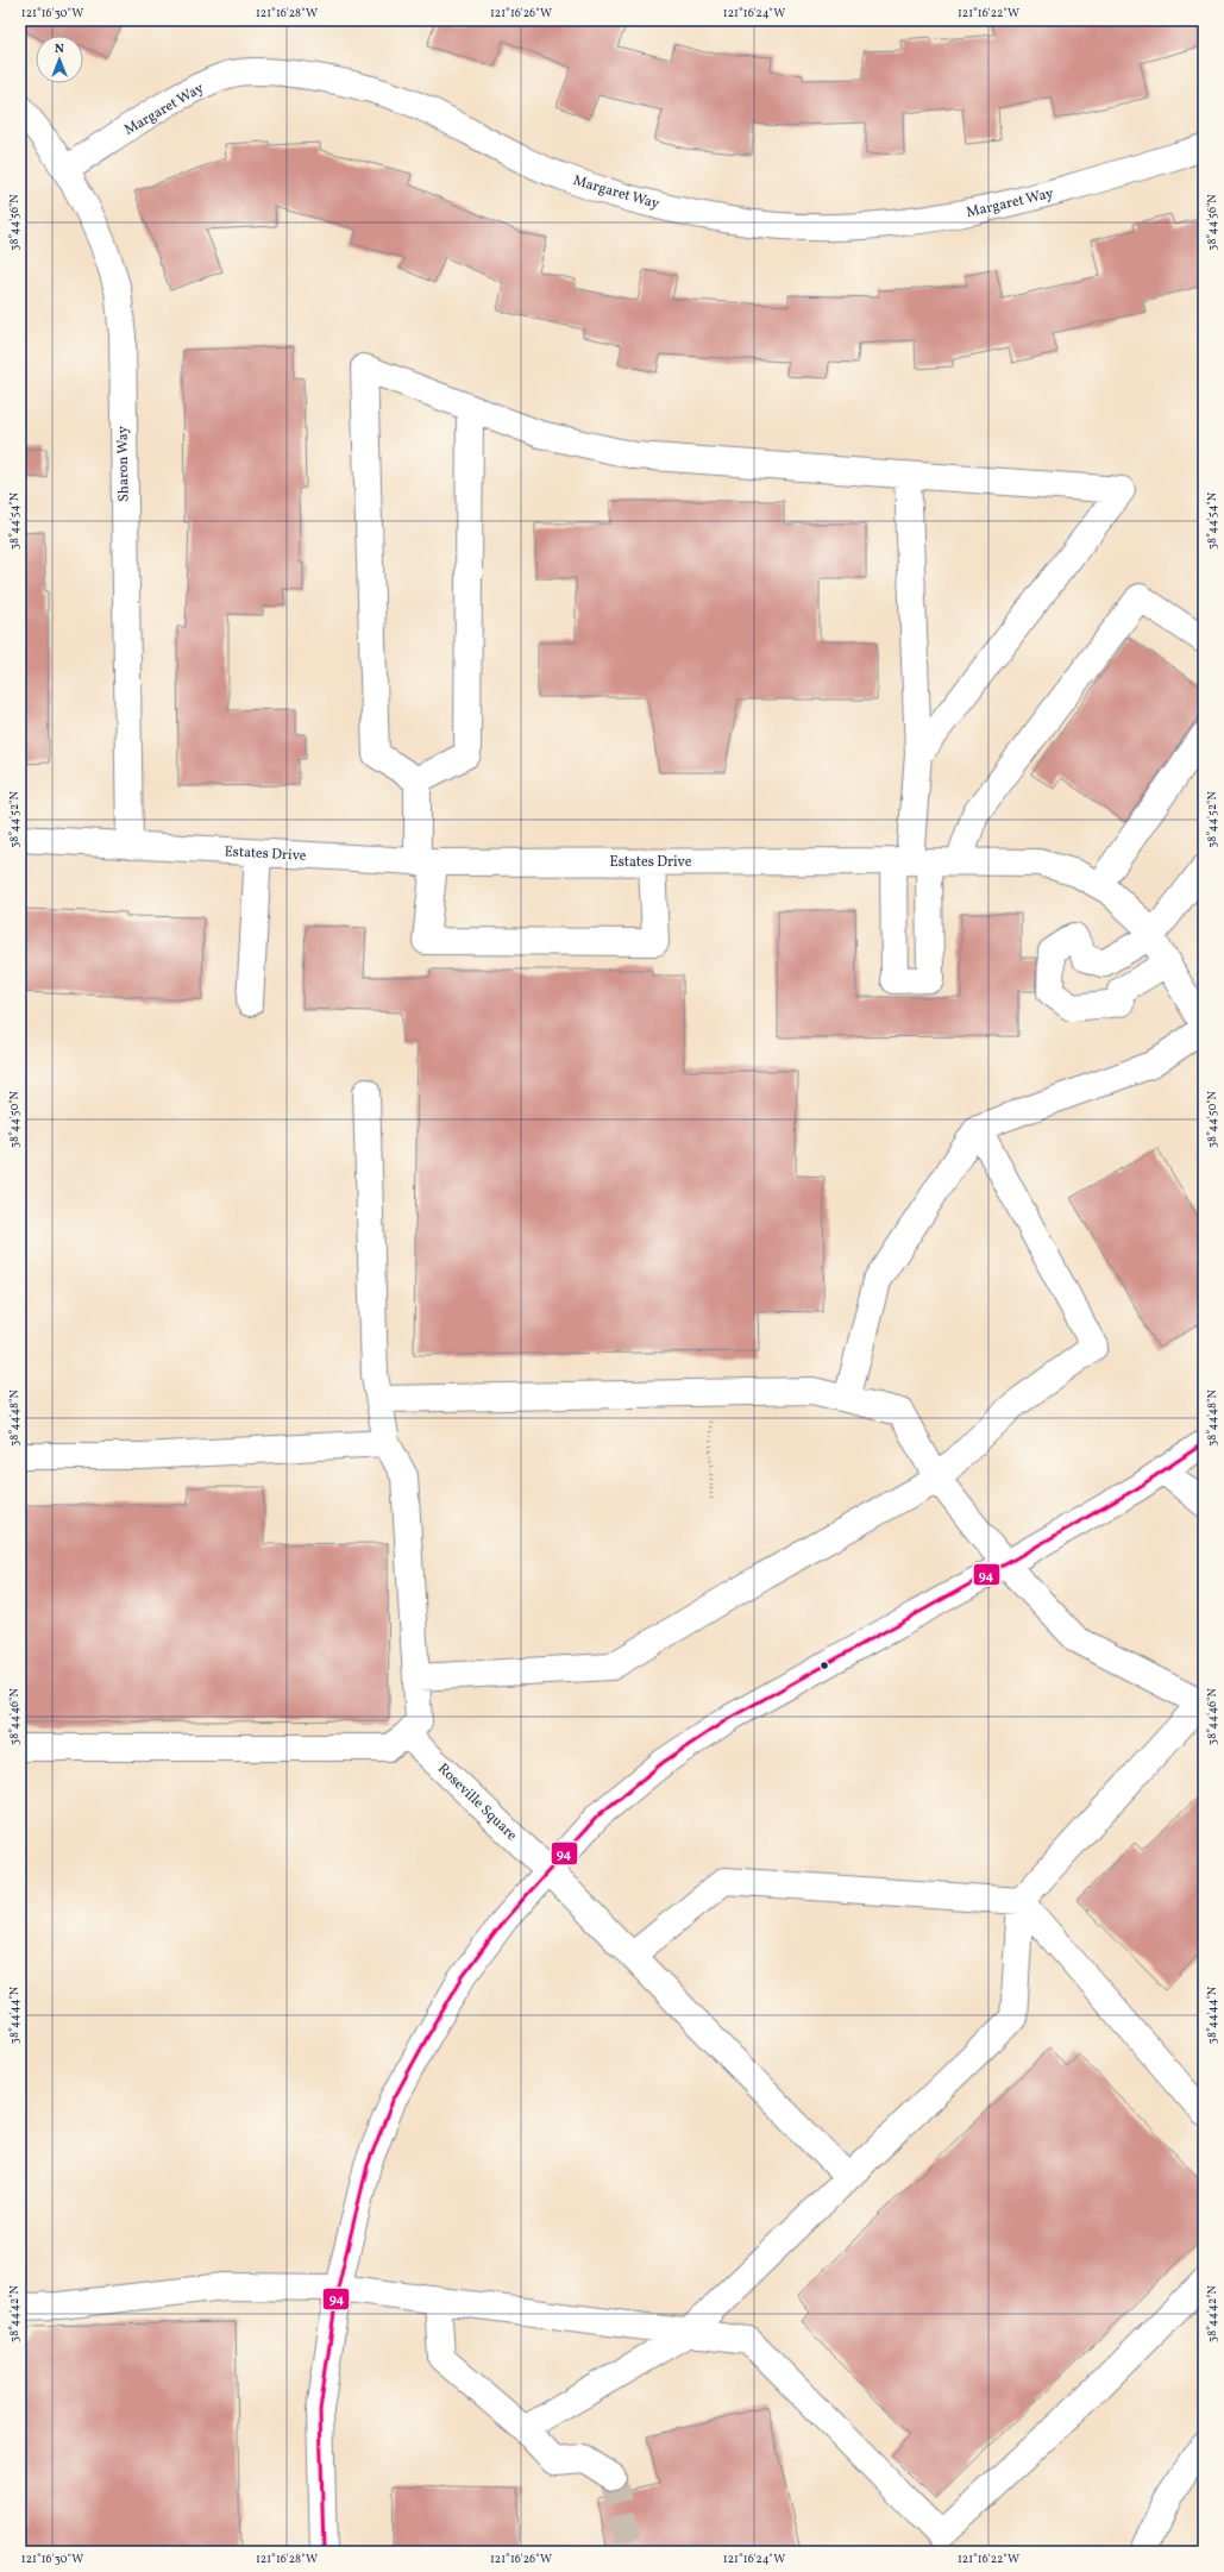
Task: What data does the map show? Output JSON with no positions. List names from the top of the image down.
{
  "streets": {
    "main road": [
      "Margaret Way",
      "Sharon Way",
      "Estates Drive",
      "Roseville Square"
    ]
  },
  "crossings": [
    ["Margaret Way", "Sharon Way"],
    ["Sharon Way", "Estates Drive"]
  ],
  "lines": ["transit line 94"],
  "north": "top",
  "coordinates": [
    "121°16'30\"W",
    "121°16'28\"W",
    "121°16'26\"W",
    "121°16'24\"W",
    "121°16'22\"W",
    "38°44'56\"N",
    "38°44'54\"N",
    "38°44'52\"N",
    "38°44'50\"N",
    "38°44'48\"N",
    "38°44'46\"N",
    "38°44'44\"N",
    "38°44'42\"N"
  ]
}
